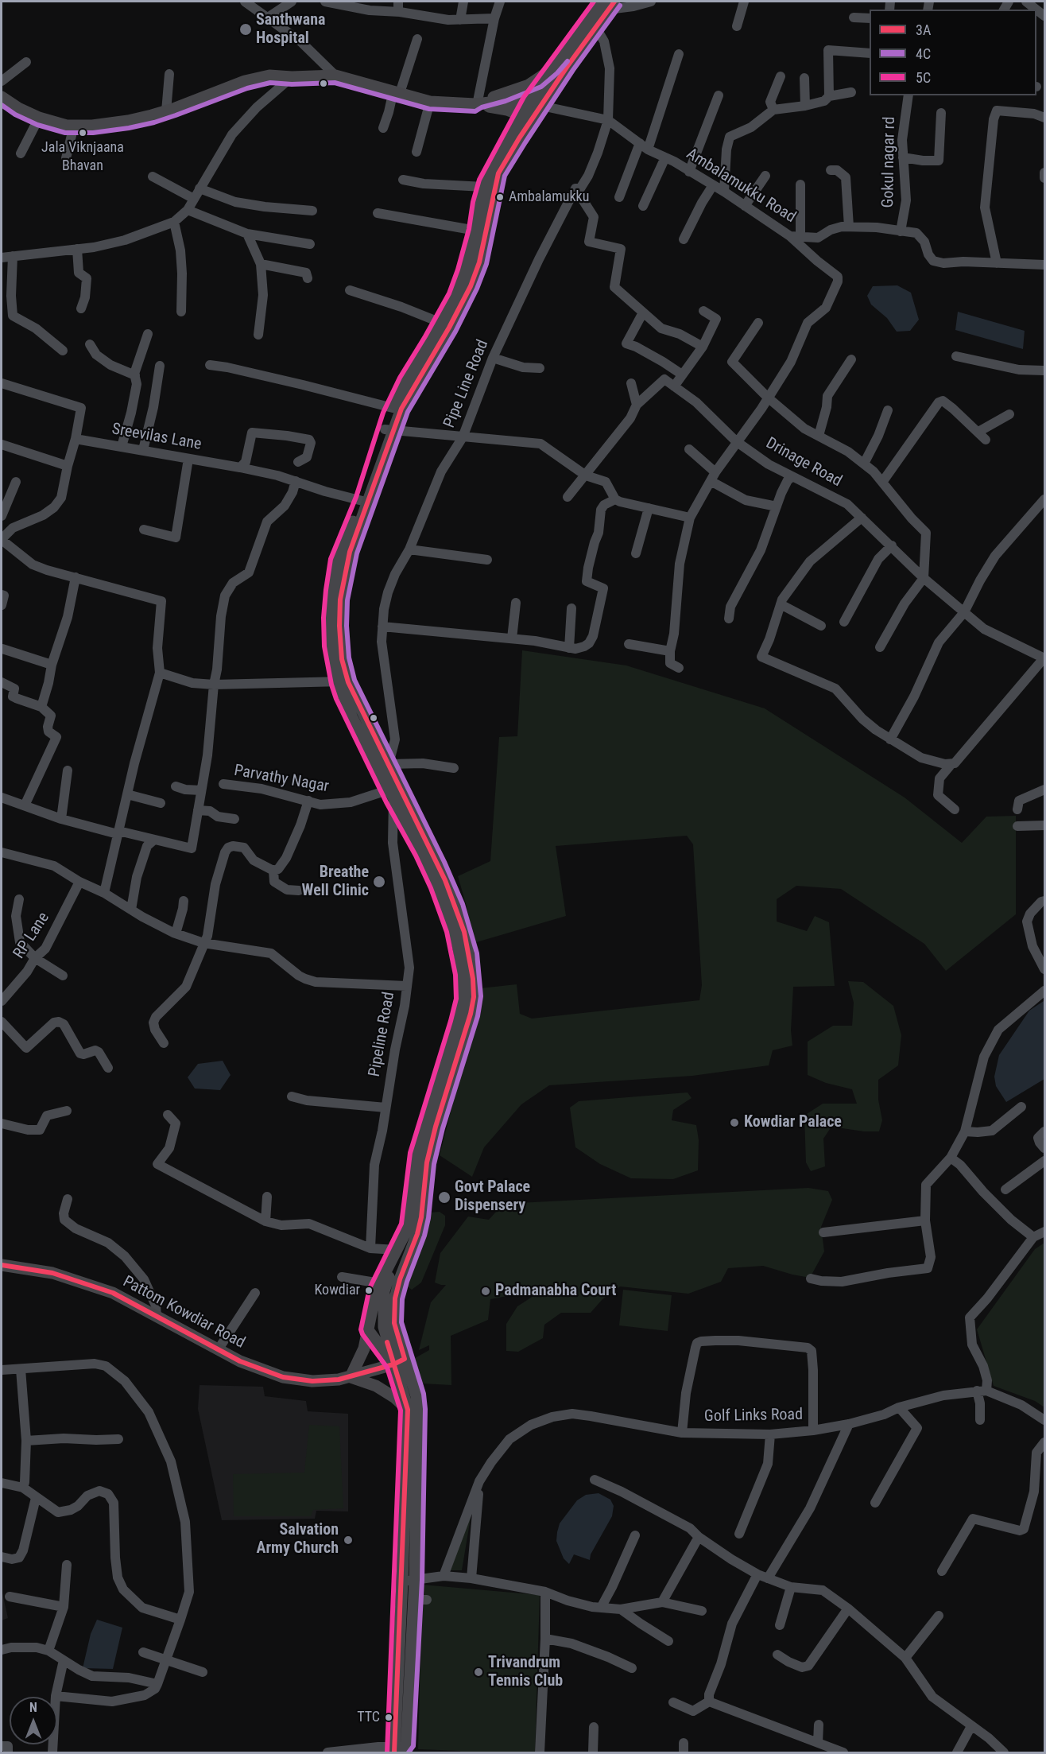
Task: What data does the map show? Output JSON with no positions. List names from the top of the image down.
{
  "streets": {
    "main road": ["Pattom Kowdiar Road"],
    "street": [
      "Gokul nagar rd",
      "Ambalamukku Road",
      "Pipe Line Road",
      "Sreevilas Lane",
      "Drinage Road",
      "Parvathy Nagar",
      "RP Lane",
      "Pipeline Road",
      "Golf Links Road"
    ]
  },
  "crossings": [
    ["Gokul nagar rd", "Ambalamukku Road"],
    ["Ambalamukku Road", "Pipe Line Road"],
    ["Parvathy Nagar", "Pipeline Road"]
  ],
  "places": [
    "Santhwana Hospital",
    "Jala Viknjaana Bhavan",
    "Ambalamukku",
    "Breathe Well Clinic",
    "Kowdiar Palace",
    "Govt Palace Dispensery",
    "Kowdiar",
    "Padmanabha Court",
    "Salvation Army Church",
    "Trivandrum Tennis Club",
    "TTC"
  ],
  "lines": ["transit line 3A", "transit line 5C", "transit line 4C"],
  "legend": ["3A", "4C", "5C"],
  "north": "top"
}
